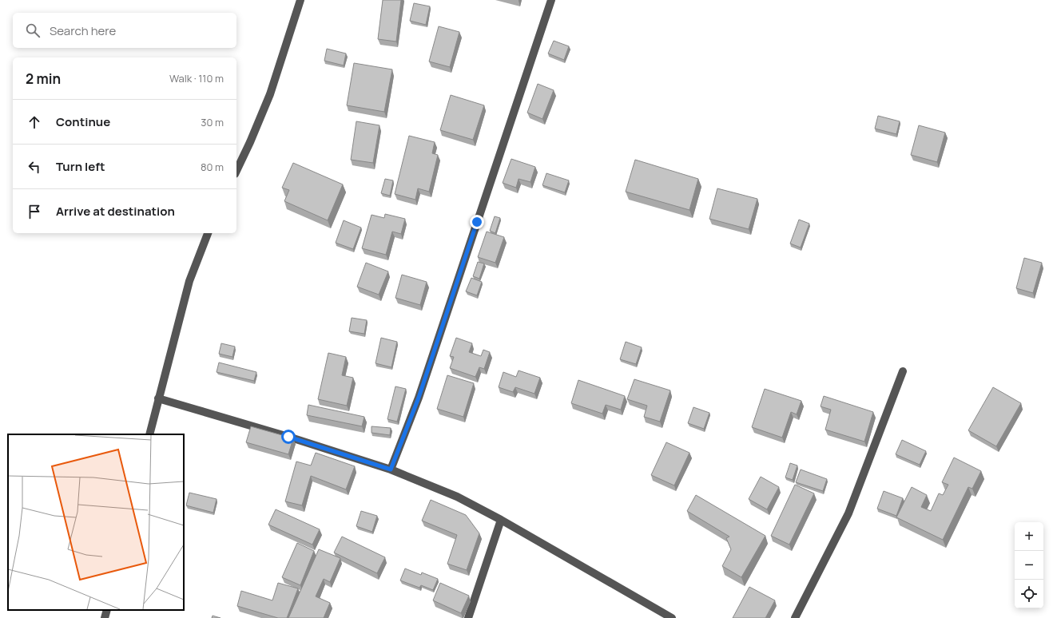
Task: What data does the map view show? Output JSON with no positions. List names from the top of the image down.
{
  "page": {
    "search": "Search here",
    "heading": ["2 min", "Walk · 110 m"],
    "list": [
      ["Continue", "30 m"],
      ["Turn left", "80 m"],
      "Arrive at destination"
    ],
    "map_buttons": ["+", "−"]
  }
}
